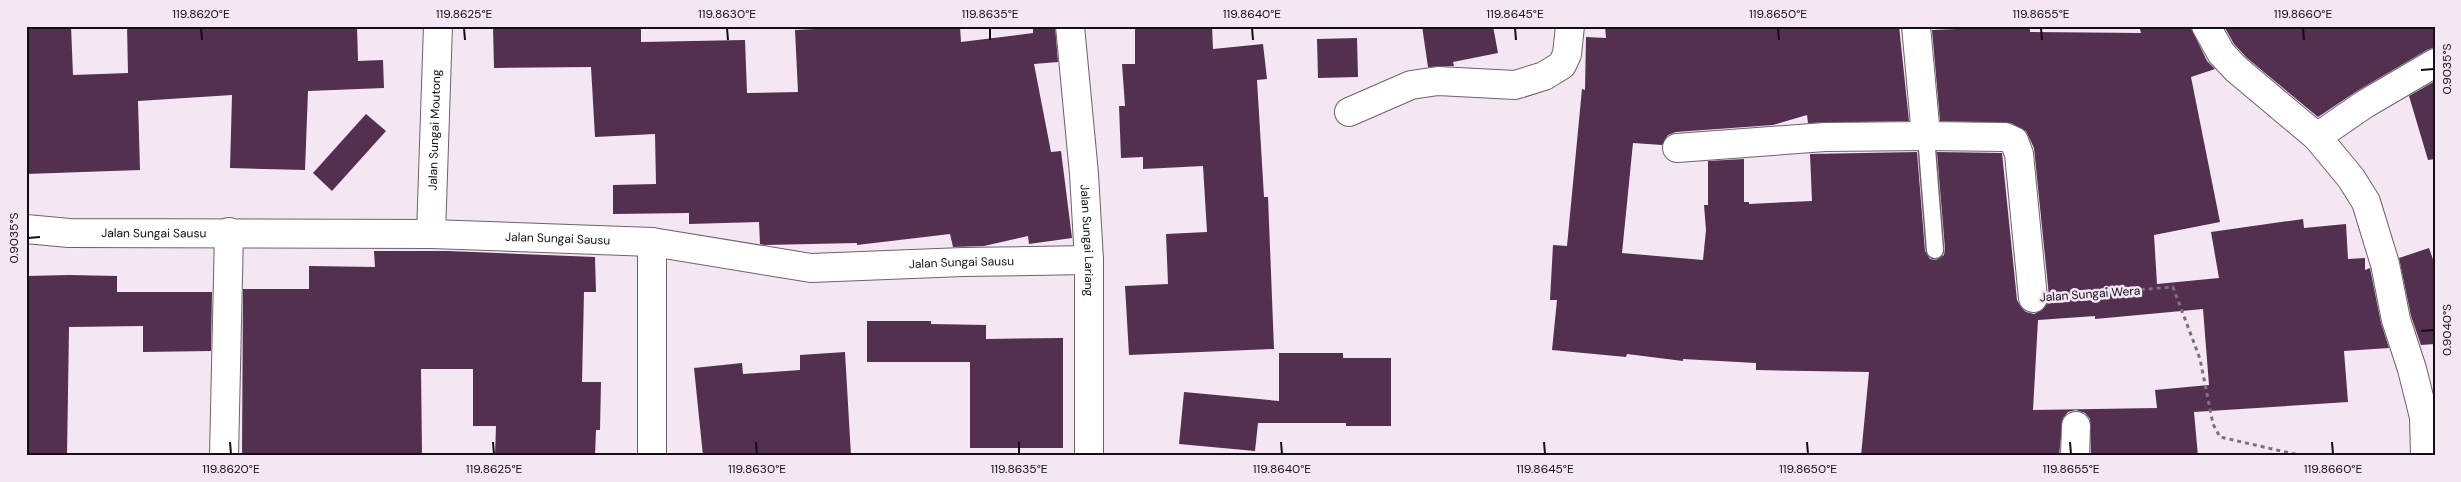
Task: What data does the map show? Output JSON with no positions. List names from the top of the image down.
{
  "streets": {
    "street": [
      "Jalan Sungai Moutong",
      "Jalan Sungai Sausu",
      "Jalan Sungai Lariang",
      "Jalan Sungai Wera"
    ]
  },
  "crossings": [
    ["Jalan Sungai Moutong", "Jalan Sungai Sausu"],
    ["Jalan Sungai Sausu", "Jalan Sungai Lariang"]
  ],
  "coordinates": [
    "119.8620°E",
    "119.8625°E",
    "119.8630°E",
    "119.8635°E",
    "119.8640°E",
    "119.8645°E",
    "119.8650°E",
    "119.8655°E",
    "119.8660°E",
    "0.9035°S",
    "0.9040°S"
  ]
}
